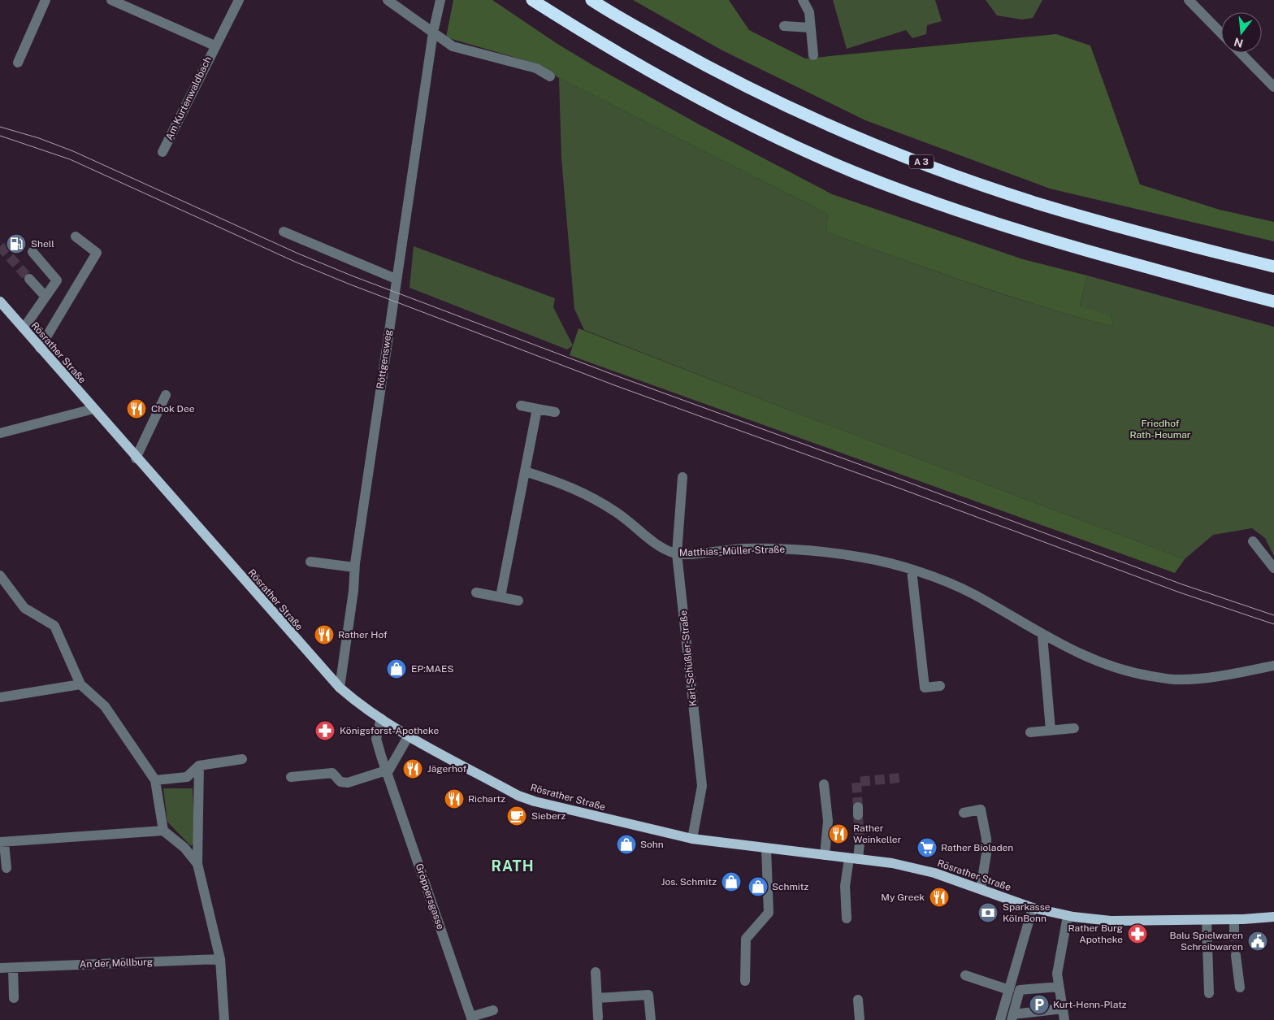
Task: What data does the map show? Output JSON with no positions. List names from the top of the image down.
{
  "streets": {
    "highway": ["A 3"],
    "main road": ["Rösrather Straße"],
    "street": [
      "Am Kurtenwaldbach",
      "Röttgensweg",
      "Matthias-Müller-Straße",
      "Karl-Schüßler-Straße",
      "Gröppersgasse",
      "An der Mollburg"
    ]
  },
  "crossings": [
    ["Rösrather Straße", "Röttgensweg"],
    ["Rösrather Straße", "Karl-Schüßler-Straße"],
    ["Rösrather Straße", "Gröppersgasse"],
    ["Matthias-Müller-Straße", "Karl-Schüßler-Straße"]
  ],
  "districts": ["RATH"],
  "parks": ["Friedhof Rath-Heumar"],
  "places": {
    "fuel station": ["Shell"],
    "restaurant": [
      "Chok Dee",
      "Rather Hof",
      "Jägerhof",
      "Richartz",
      "Rather Weinkeller",
      "My Greek"
    ],
    "shop": [
      "EP:MAES",
      "Sohn",
      "Jos. Schmitz",
      "Schmitz"
    ],
    "pharmacy": ["Königsforst-Apotheke", "Rather Burg Apotheke"],
    "cafe": ["Sieberz"],
    "supermarket": ["Rather Bioladen"],
    "bank": ["Sparkasse KölnBonn"],
    "public building": ["Balu Spielwaren Schreibwaren"],
    "parking": ["Kurt-Henn-Platz"]
  },
  "north": "bottom"
}
